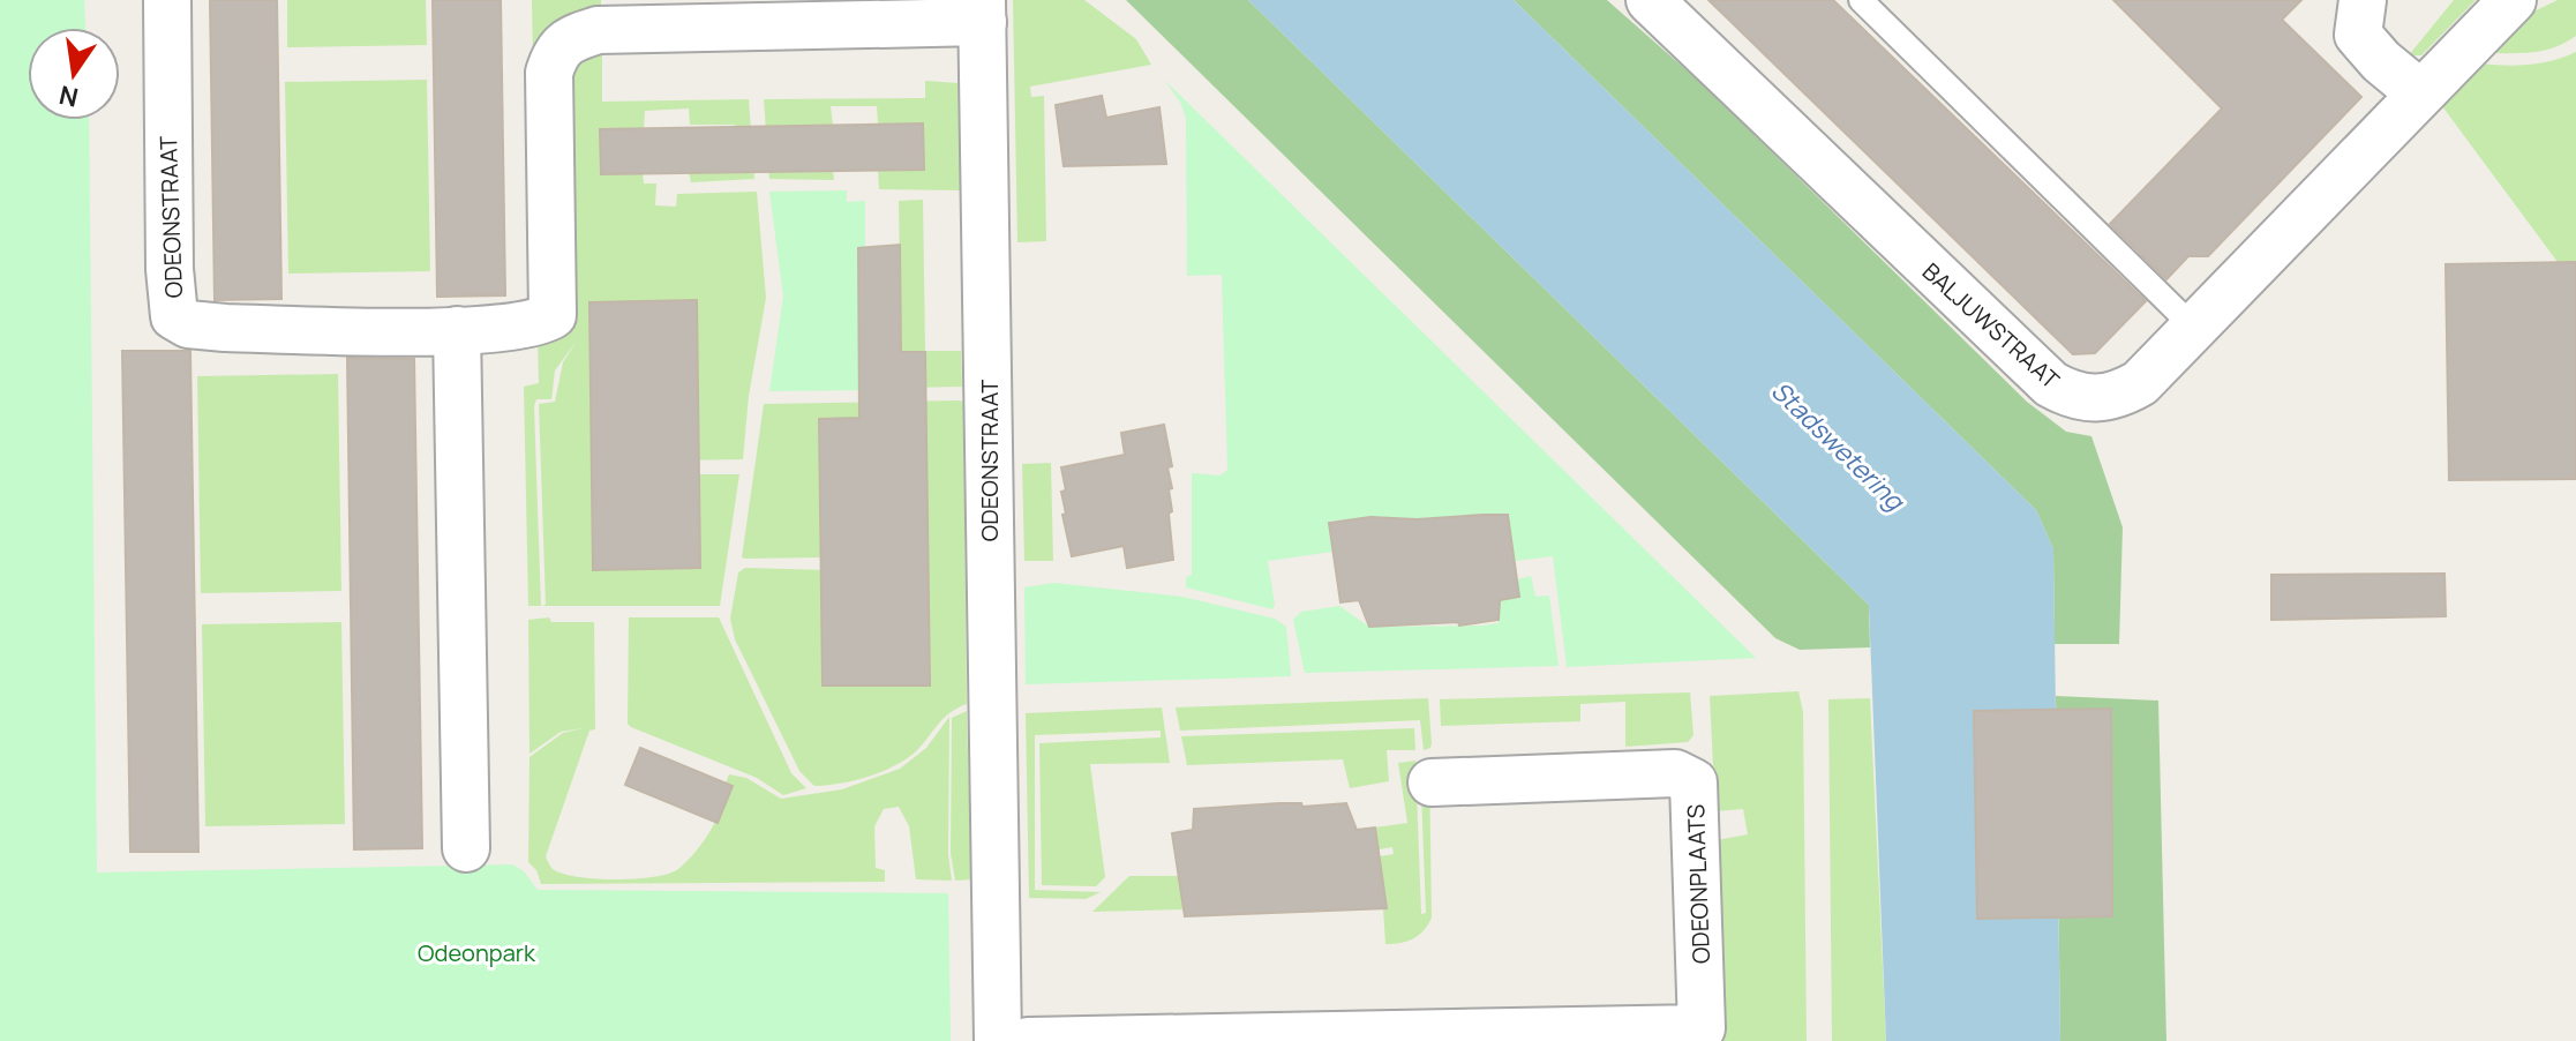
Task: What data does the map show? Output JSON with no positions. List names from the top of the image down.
{
  "streets": {
    "street": ["ODEONSTRAAT", "BALJUWSTRAAT", "ODEONPLAATS"]
  },
  "water": ["Stadswetering"],
  "parks": ["Odeonpark"],
  "north": "bottom"
}
